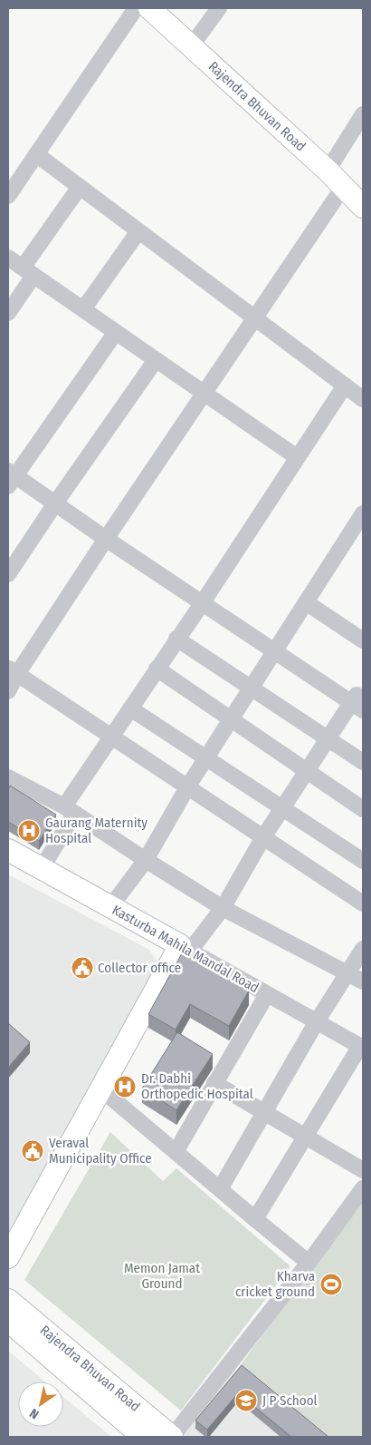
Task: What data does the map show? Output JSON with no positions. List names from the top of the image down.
{
  "streets": {
    "street": ["Rajendra Bhuvan Road", "Kasturba Mahila Mandal Road"]
  },
  "parks": ["Memon Jamat Ground"],
  "places": {
    "hospital": ["Gaurang Maternity Hospital", "Dr. Dabhi Orthopedic Hospital"],
    "public building": ["Collector office", "Veraval Municipality Office"],
    "sports": ["Kharva cricket ground"],
    "school or university": ["J P School"]
  },
  "north": "bottom left"
}
